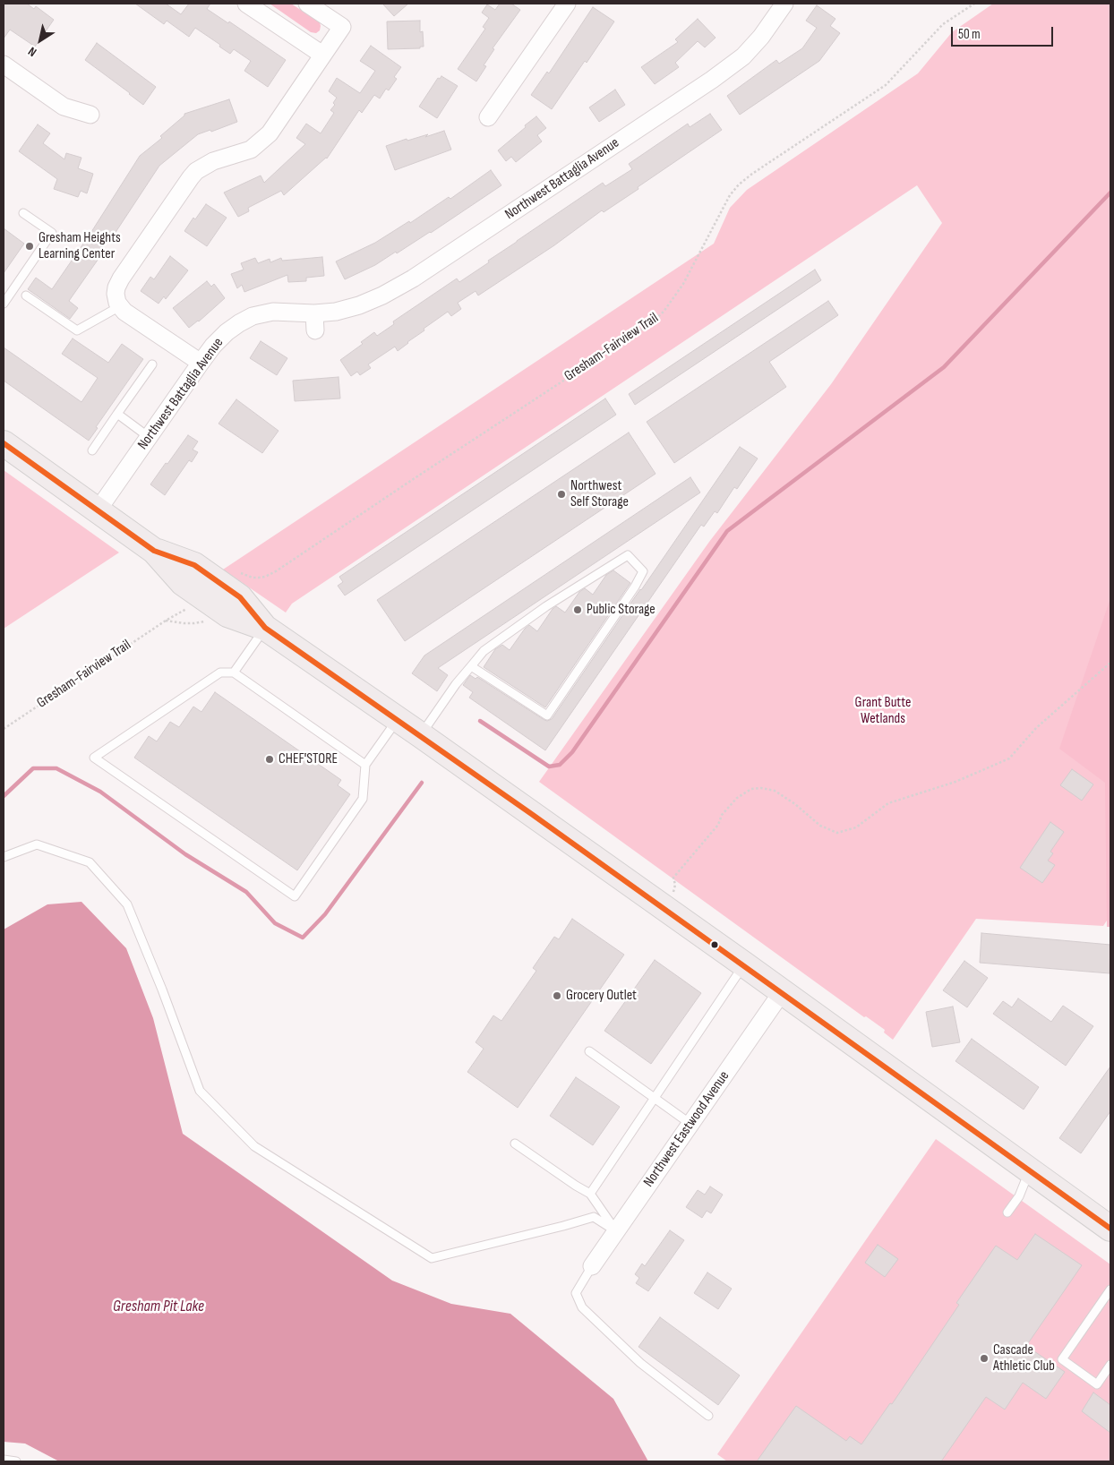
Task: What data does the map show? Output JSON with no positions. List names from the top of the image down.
{
  "streets": {
    "street": ["Northwest Battaglia Avenue", "Northwest Eastwood Avenue"],
    "path": ["Gresham-Fairview Trail"]
  },
  "water": ["Gresham Pit Lake"],
  "parks": ["Grant Butte Wetlands"],
  "places": [
    "Gresham Heights Learning Center",
    "Northwest Self Storage",
    "Public Storage",
    "CHEF'STORE",
    "Grocery Outlet",
    "Cascade Athletic Club"
  ],
  "scale_bar": "50 m",
  "north": "bottom left"
}
